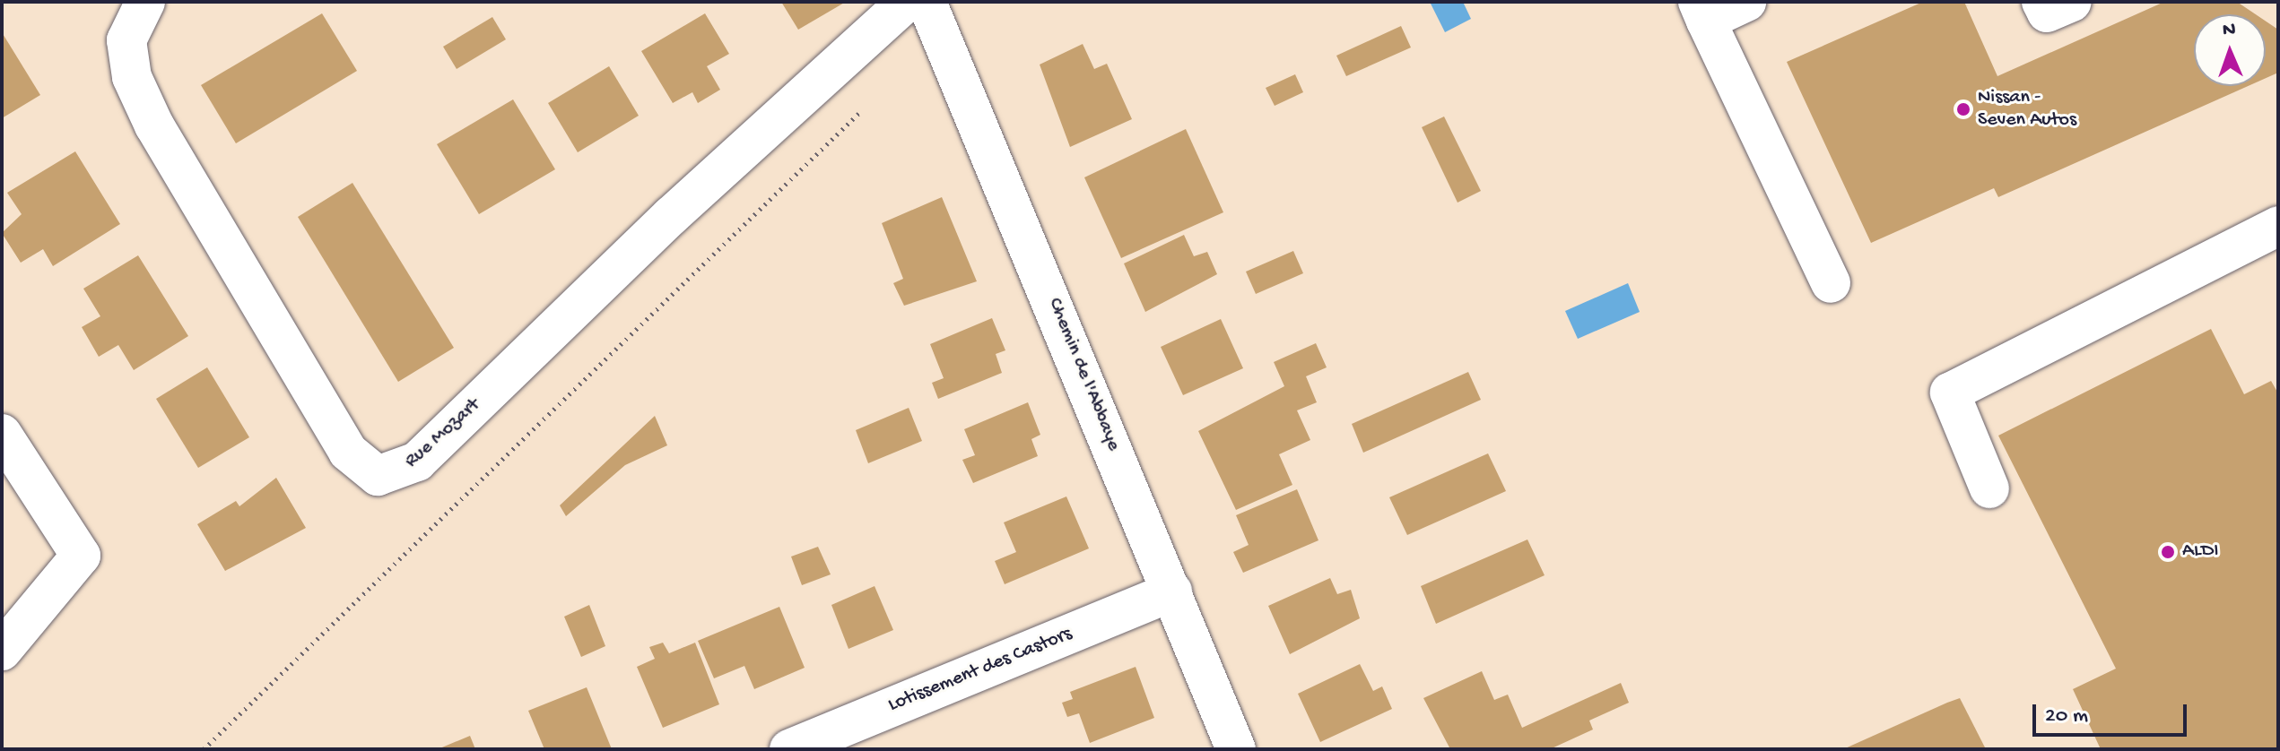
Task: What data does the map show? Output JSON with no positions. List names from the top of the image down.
{
  "streets": {
    "street": ["Chemin de l'Abbaye", "Rue Mozart", "Lotissement des Castors"]
  },
  "crossings": [
    ["Chemin de l'Abbaye", "Lotissement des Castors"]
  ],
  "places": ["Nissan - Seven Autos", "ALDI"],
  "scale_bar": "20 m",
  "north": "top"
}
